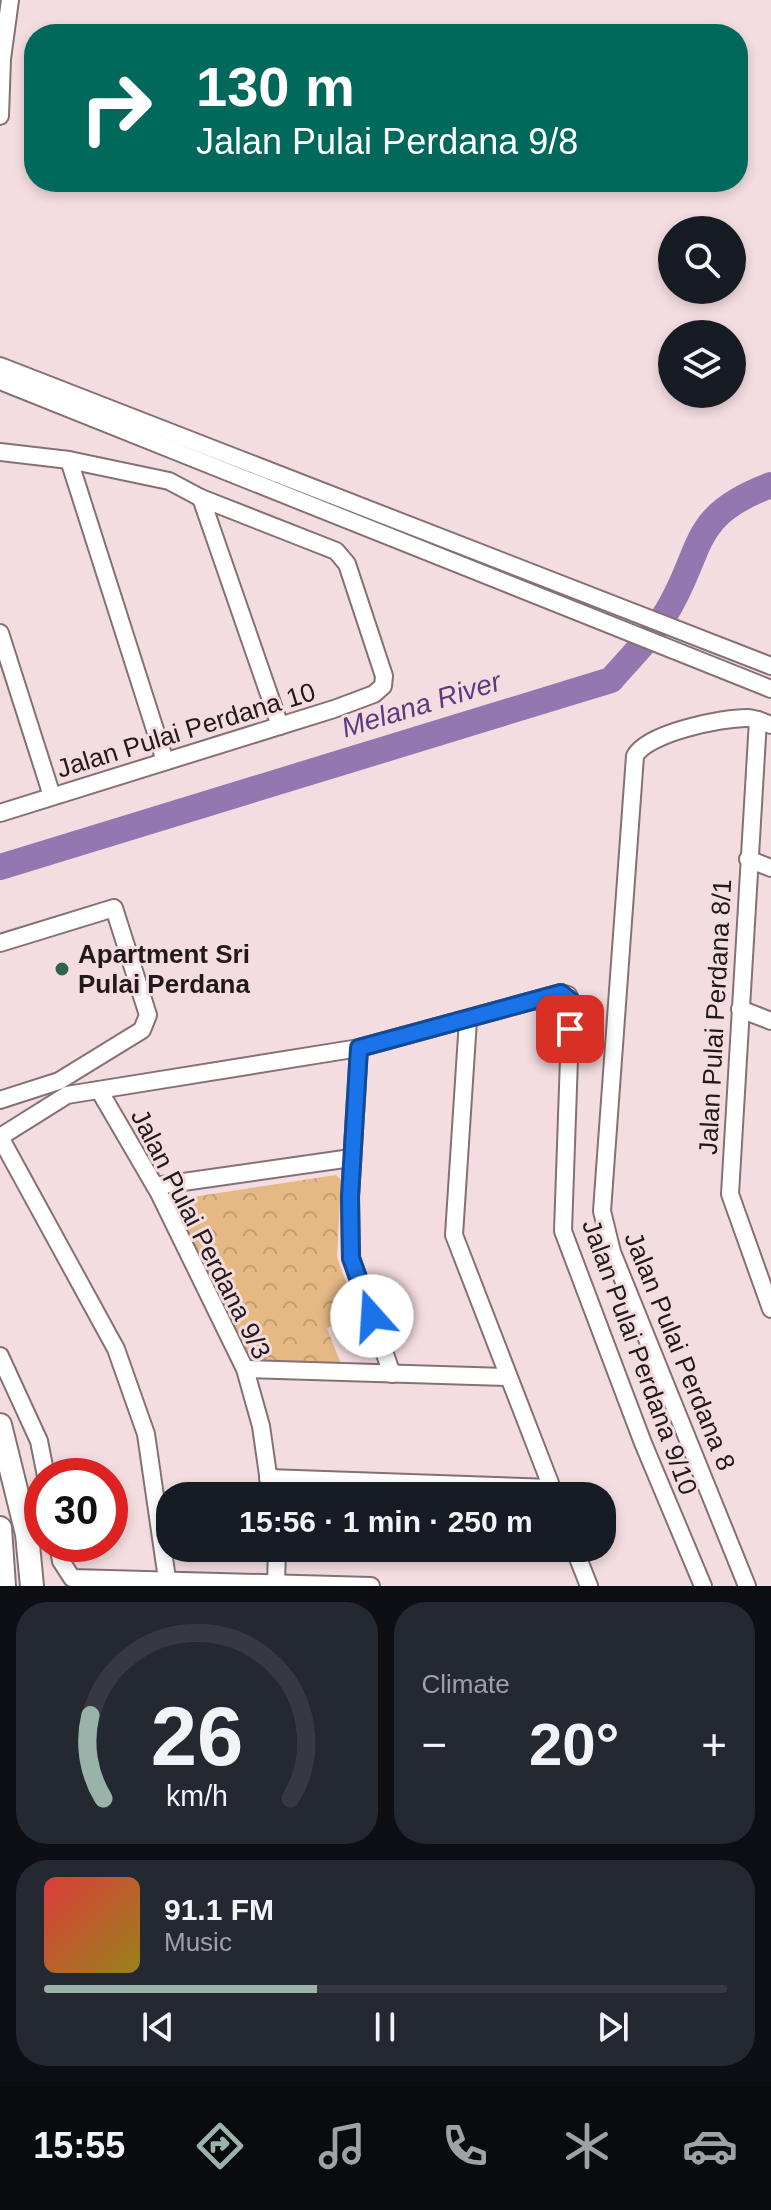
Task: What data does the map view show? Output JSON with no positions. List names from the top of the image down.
{
  "streets": {
    "street": [
      "Jalan Pulai Perdana 10",
      "Jalan Pulai Perdana 8/1",
      "Jalan Pulai Perdana 9/3",
      "Jalan Pulai Perdana 8",
      "Jalan Pulai Perdana 9/10"
    ]
  },
  "crossings": [
    ["Jalan Pulai Perdana 8/1", "Jalan Pulai Perdana 8"]
  ],
  "water": ["Melana River"],
  "places": ["Apartment Sri Pulai Perdana"],
  "page": {
    "turn": ["130 m", "Jalan Pulai Perdana 9/8"],
    "limit": "30",
    "trip": "15:56 · 1 min · 250 m",
    "tile": "Climate",
    "heat": ["−", "20°", "+"],
    "song": ["91.1 FM", "Music"],
    "tabs": "15:55",
    "gauge": ["26", "km/h"]
  }
}
